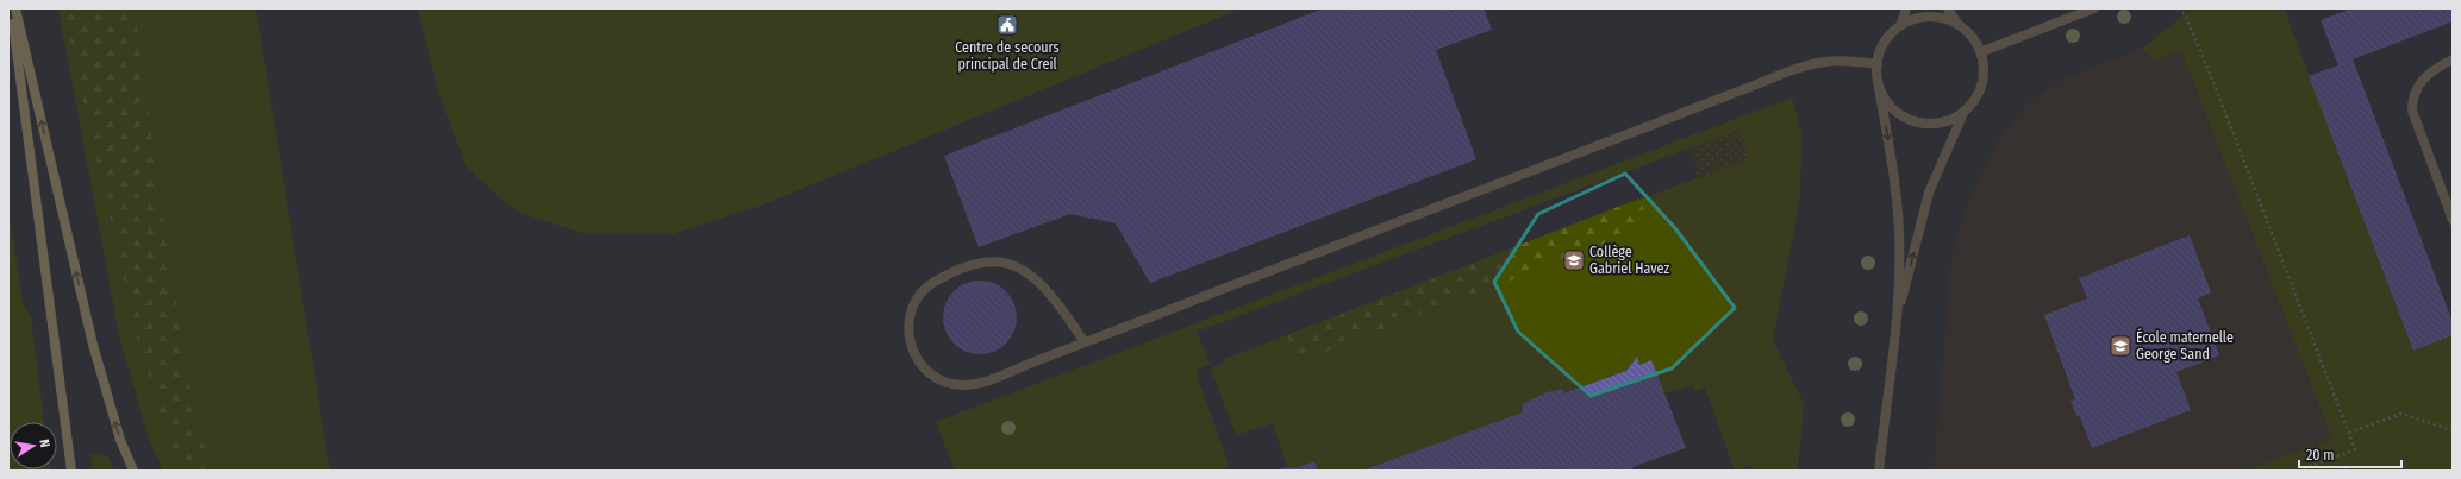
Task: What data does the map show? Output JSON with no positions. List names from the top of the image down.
{
  "places": {
    "public building": ["Centre de secours principal de Creil"],
    "school or university": ["Collège Gabriel Havez", "École maternelle George Sand"]
  },
  "scale_bar": "20 m",
  "north": "right"
}
